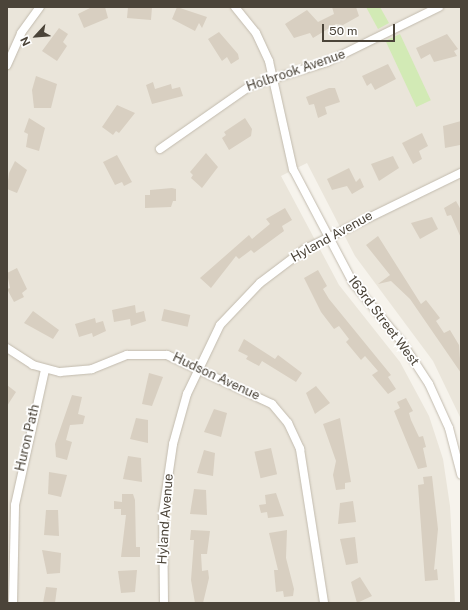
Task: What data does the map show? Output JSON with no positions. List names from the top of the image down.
{
  "streets": {
    "street": [
      "Holbrook Avenue",
      "Hyland Avenue",
      "163rd Street West",
      "Hudson Avenue",
      "Huron Path"
    ]
  },
  "crossings": [
    ["Holbrook Avenue", "163rd Street West"],
    ["Hyland Avenue", "163rd Street West"],
    ["Hyland Avenue", "Hudson Avenue"],
    ["Hudson Avenue", "Huron Path"]
  ],
  "scale_bar": "50 m",
  "north": "bottom left"
}
